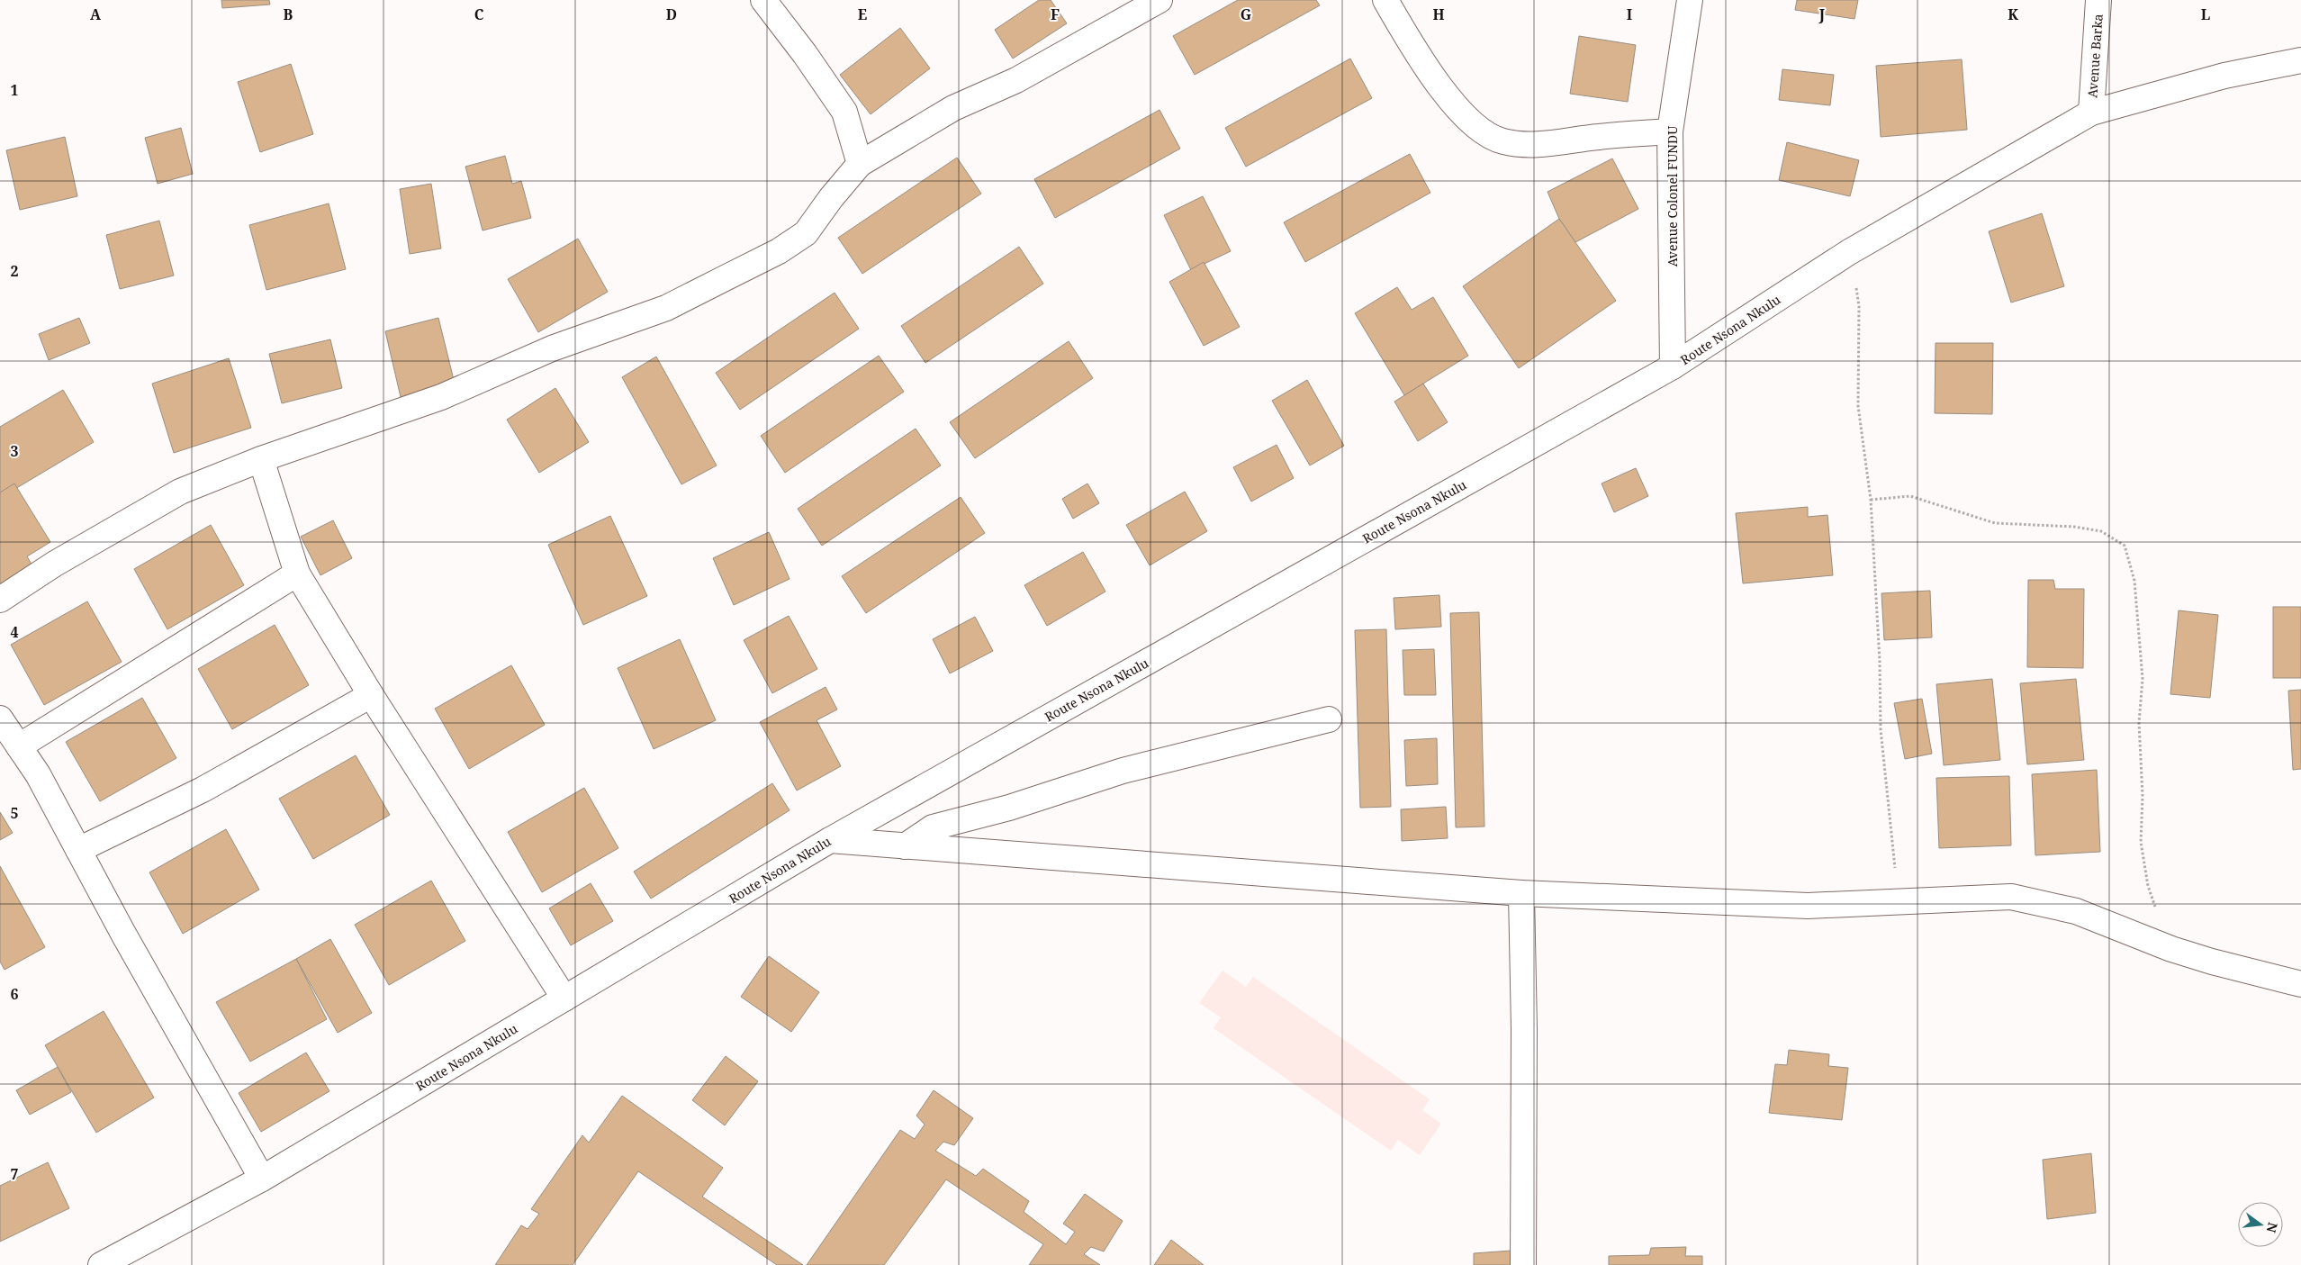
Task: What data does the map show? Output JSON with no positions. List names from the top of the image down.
{
  "streets": {
    "street": ["Avenue Barka", "Avenue Colonel FUNDU", "Route Nsona Nkulu"]
  },
  "crossings": [
    ["Avenue Barka", "Route Nsona Nkulu"],
    ["Avenue Colonel FUNDU", "Route Nsona Nkulu"]
  ],
  "north": "right",
  "grid": {
    "columns": [
      "A",
      "B",
      "C",
      "D",
      "E",
      "F",
      "G",
      "H",
      "I",
      "J",
      "K",
      "L"
    ],
    "rows": [
      "1",
      "2",
      "3",
      "4",
      "5",
      "6",
      "7"
    ]
  }
}
